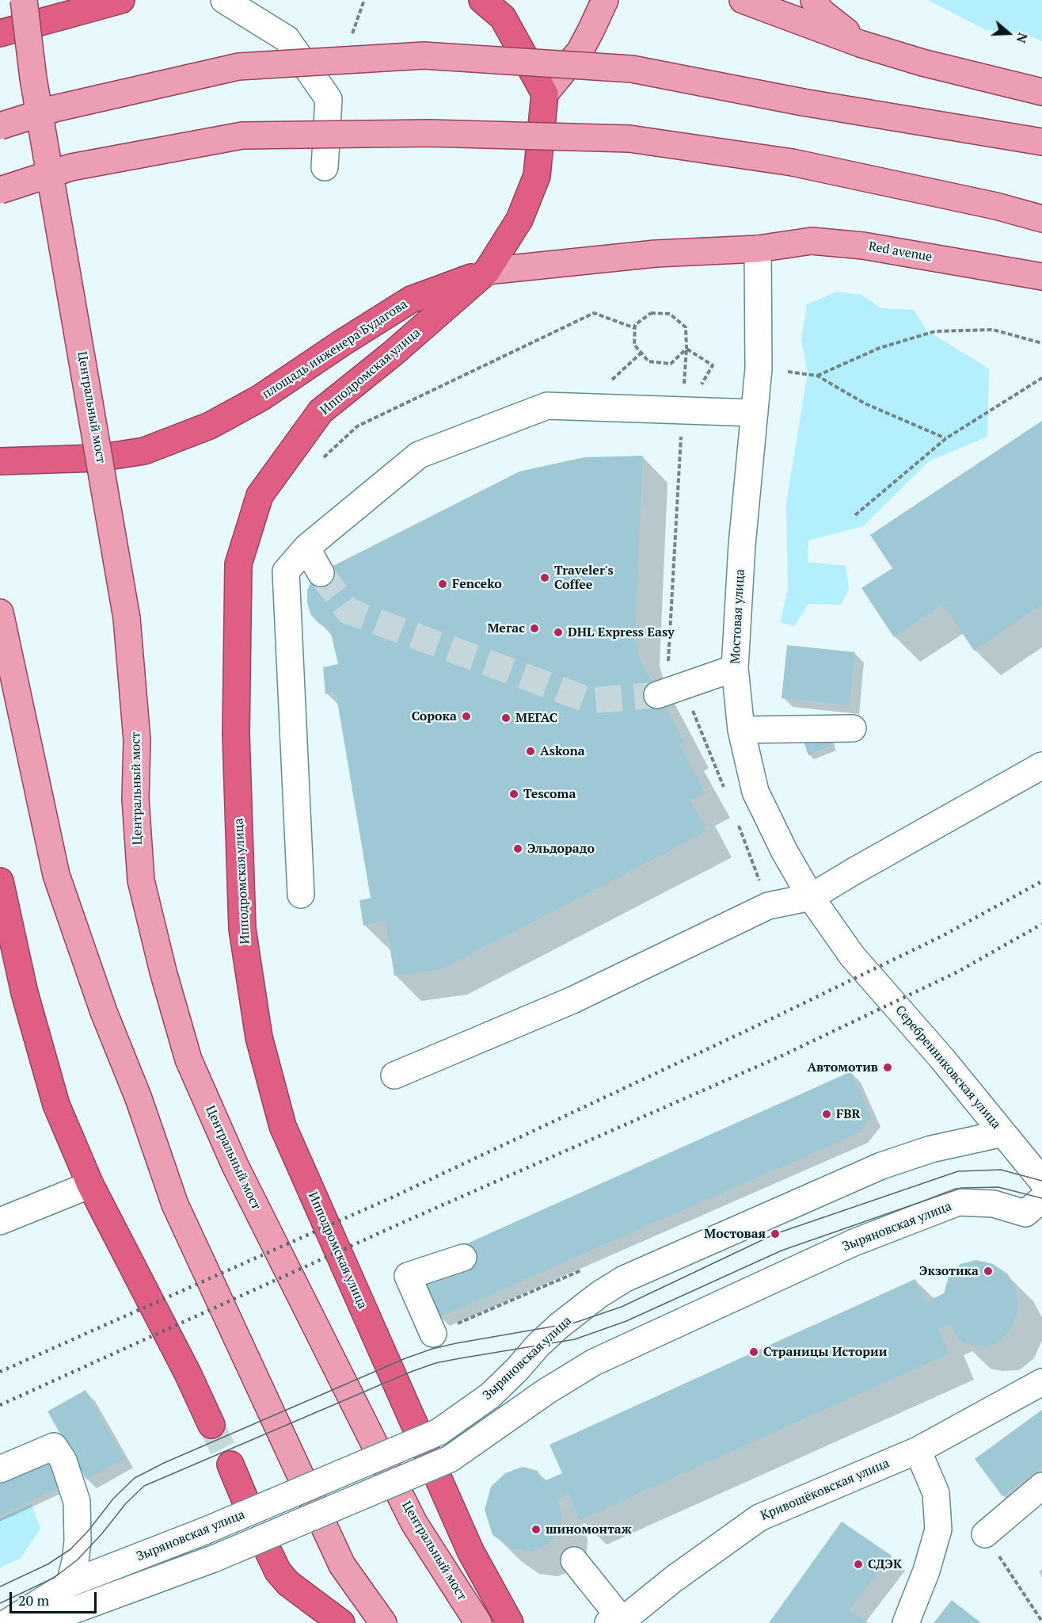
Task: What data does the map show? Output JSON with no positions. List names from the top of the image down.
{
  "streets": {
    "highway": ["площадь инженера Будагова", "Ипподромская улица"],
    "main road": ["Red avenue", "Центральный мост"],
    "street": [
      "Мостовая улица",
      "Серебренниковская улица",
      "Зыряновская улица",
      "Кривощёковская улица"
    ]
  },
  "crossings": [
    ["Red avenue", "площадь инженера Будагова"],
    ["Red avenue", "Ипподромская улица"],
    ["Red avenue", "Мостовая улица"],
    ["площадь инженера Будагова", "Ипподромская улица"],
    ["Мостовая улица", "Серебренниковская улица"],
    ["Серебренниковская улица", "Зыряновская улица"]
  ],
  "places": [
    "Traveler's Coffee",
    "Fenceko",
    "Мегас",
    "DHL Express Easy",
    "Сорока",
    "МЕГАС",
    "Askona",
    "Tescoma",
    "Эльдорадо",
    "Автомотив",
    "FBR",
    "Мостовая",
    "Экзотика",
    "Страницы Истории",
    "шиномонтаж",
    "СДЭК"
  ],
  "scale_bar": "20 m",
  "north": "right"
}
